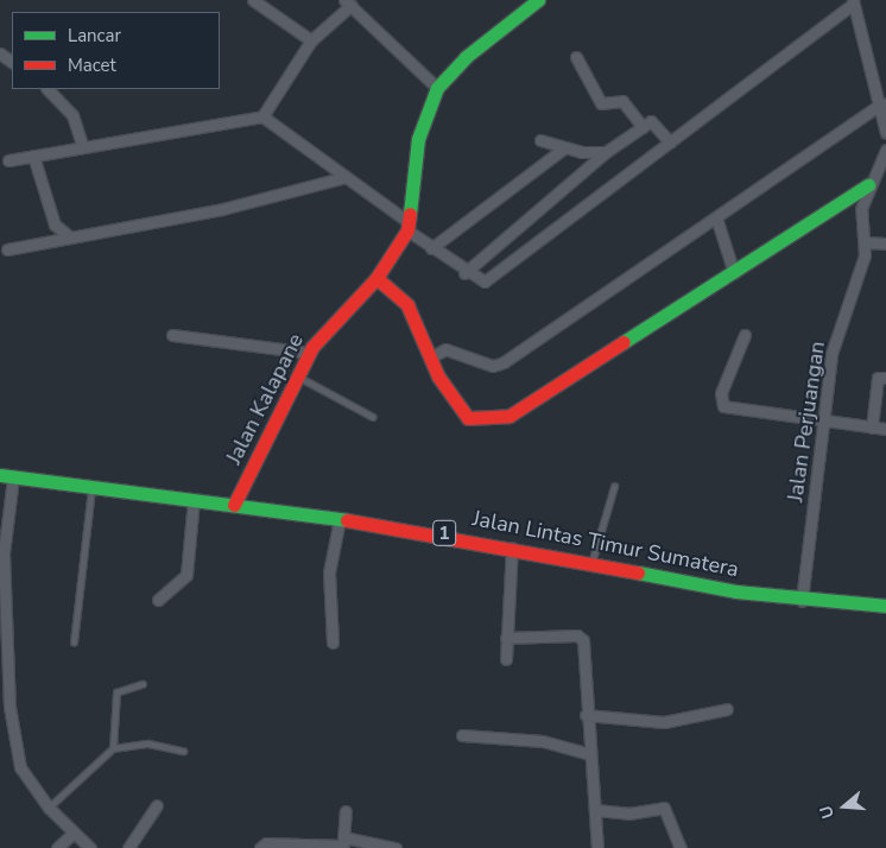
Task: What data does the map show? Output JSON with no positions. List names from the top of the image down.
{
  "streets": {
    "main road": ["Jalan Kalapane", "1", "Jalan Lintas Timur Sumatera"],
    "street": ["Jalan Perjuangan"]
  },
  "crossings": [
    ["Jalan Kalapane", "Jalan Lintas Timur Sumatera"],
    ["Jalan Perjuangan", "Jalan Lintas Timur Sumatera"]
  ],
  "legend": ["Lancar", "Macet"],
  "north": "left"
}
